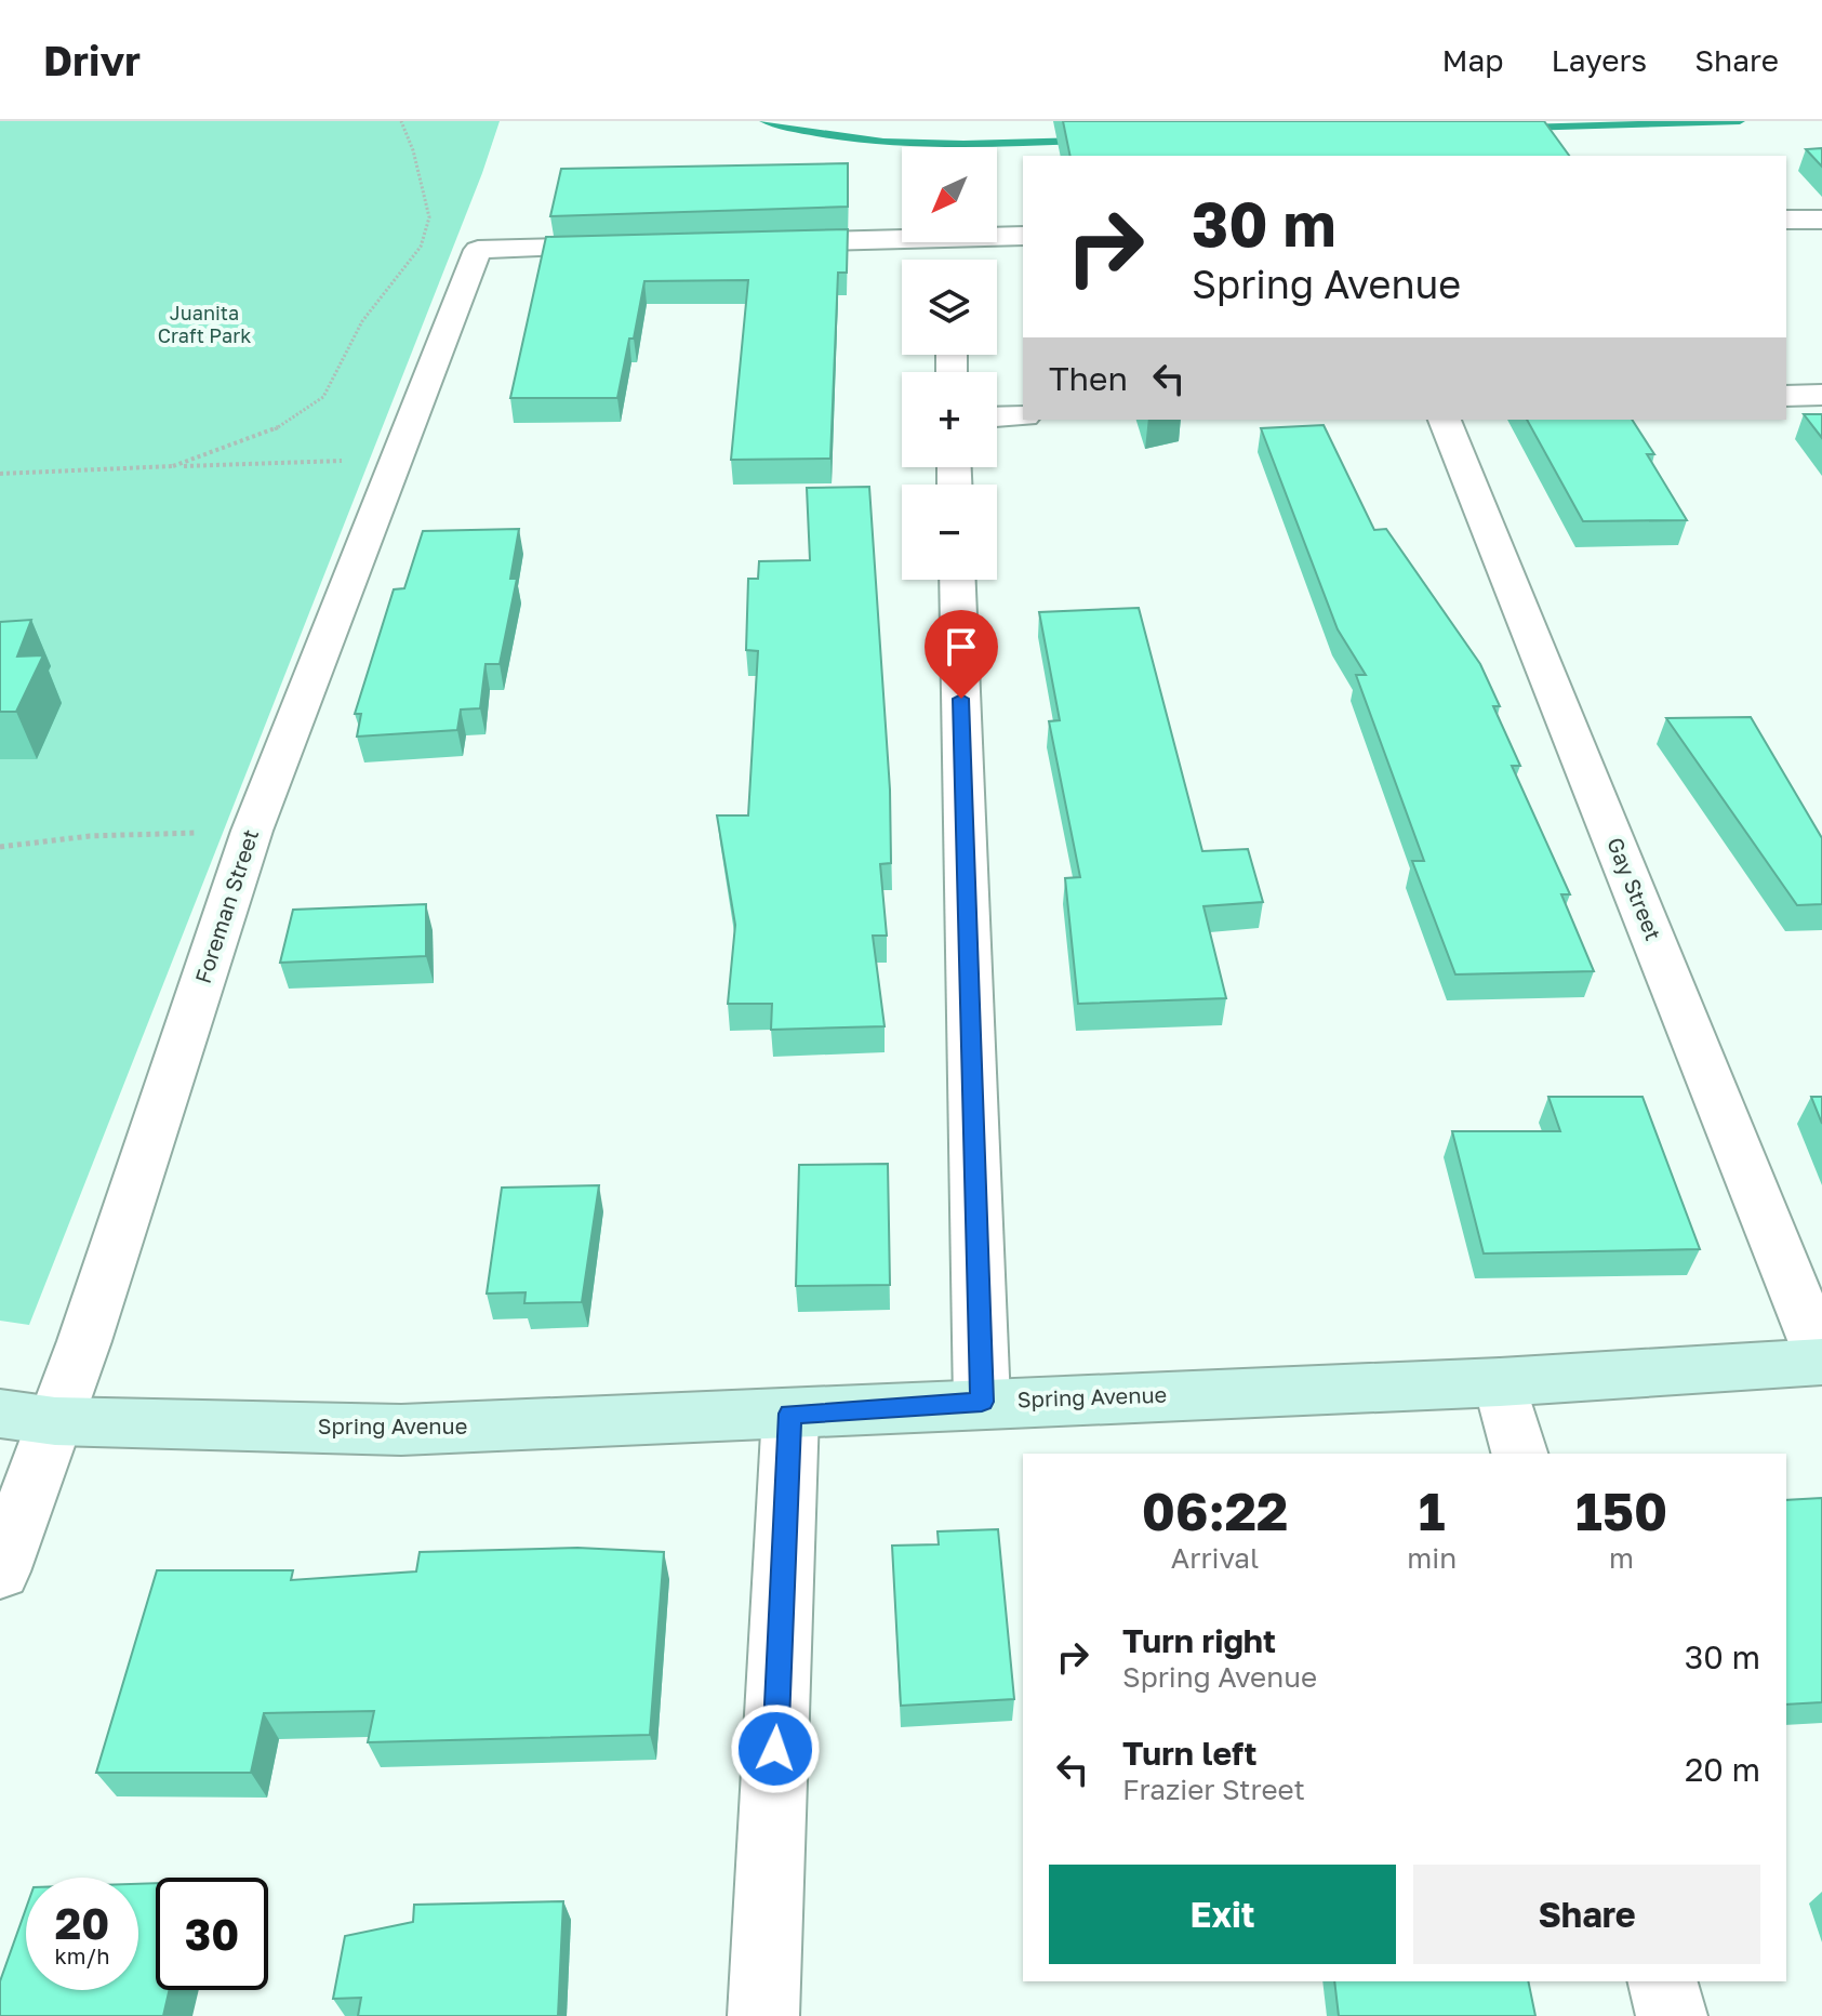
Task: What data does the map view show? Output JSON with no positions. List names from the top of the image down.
{
  "streets": {
    "street": ["Gay Street", "Foreman Street", "Spring Avenue"]
  },
  "crossings": [
    ["Gay Street", "Spring Avenue"],
    ["Foreman Street", "Spring Avenue"]
  ],
  "parks": ["Juanita Craft Park"],
  "north": "bottom left",
  "page": {
    "header": "Drivr",
    "nav": ["Map", "Layers", "Share"],
    "map_buttons": ["+", "−"],
    "turn": ["30 m", "Spring Avenue"],
    "then": "Then",
    "eta": [
      "06:22",
      "Arrival",
      "1",
      "min",
      "150",
      "m"
    ],
    "list": [
      {
        "name": "Turn right",
        "note": "Spring Avenue",
        "value": "30 m"
      },
      {
        "name": "Turn left",
        "note": "Frazier Street",
        "value": "20 m"
      }
    ],
    "buttons": ["Exit", "Share"],
    "speed": "20 km/h",
    "limit": "30"
  }
}
